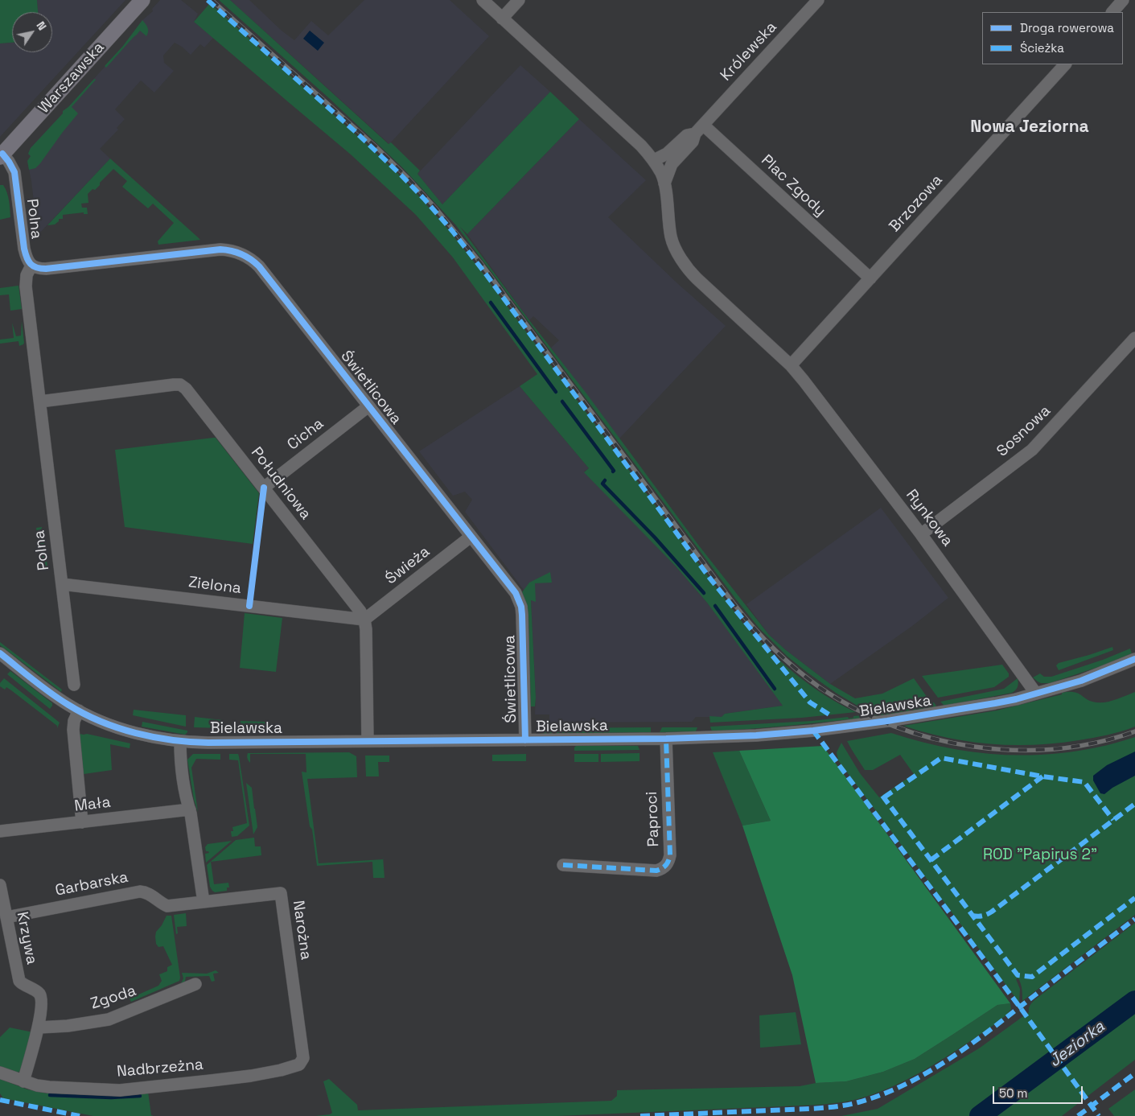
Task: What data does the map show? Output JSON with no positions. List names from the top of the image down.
{
  "streets": {
    "main road": ["Warszawska"],
    "street": [
      "Królewska",
      "Plac Zgody",
      "Brzozowa",
      "Polna",
      "Świetlicowa",
      "Sosnowa",
      "Cicha",
      "Południowa",
      "Rynkowa",
      "Świeża",
      "Zielona",
      "Bielawska",
      "Mała",
      "Paproci",
      "Garbarska",
      "Narożna",
      "Krzywa",
      "Zgoda",
      "Nadbrzeżna"
    ]
  },
  "crossings": [
    ["Królewska", "Plac Zgody"],
    ["Warszawska", "Polna"],
    ["Plac Zgody", "Brzozowa"],
    ["Brzozowa", "Rynkowa"],
    ["Polna", "Świetlicowa"],
    ["Polna", "Południowa"],
    ["Polna", "Zielona"],
    ["Świetlicowa", "Cicha"],
    ["Świetlicowa", "Świeża"],
    ["Świetlicowa", "Bielawska"],
    ["Sosnowa", "Rynkowa"],
    ["Cicha", "Południowa"],
    ["Południowa", "Świeża"],
    ["Południowa", "Zielona"],
    ["Południowa", "Bielawska"],
    ["Rynkowa", "Bielawska"],
    ["Świeża", "Zielona"],
    ["Bielawska", "Paproci"],
    ["Garbarska", "Narożna"],
    ["Garbarska", "Krzywa"],
    ["Narożna", "Nadbrzeżna"],
    ["Krzywa", "Zgoda"],
    ["Krzywa", "Nadbrzeżna"]
  ],
  "districts": ["Nowa Jeziorna"],
  "water": ["Jeziorka"],
  "parks": ["ROD \"Papirus 2\""],
  "legend": ["Droga rowerowa", "Ścieżka"],
  "scale_bar": "50 m",
  "north": "top right"
}
